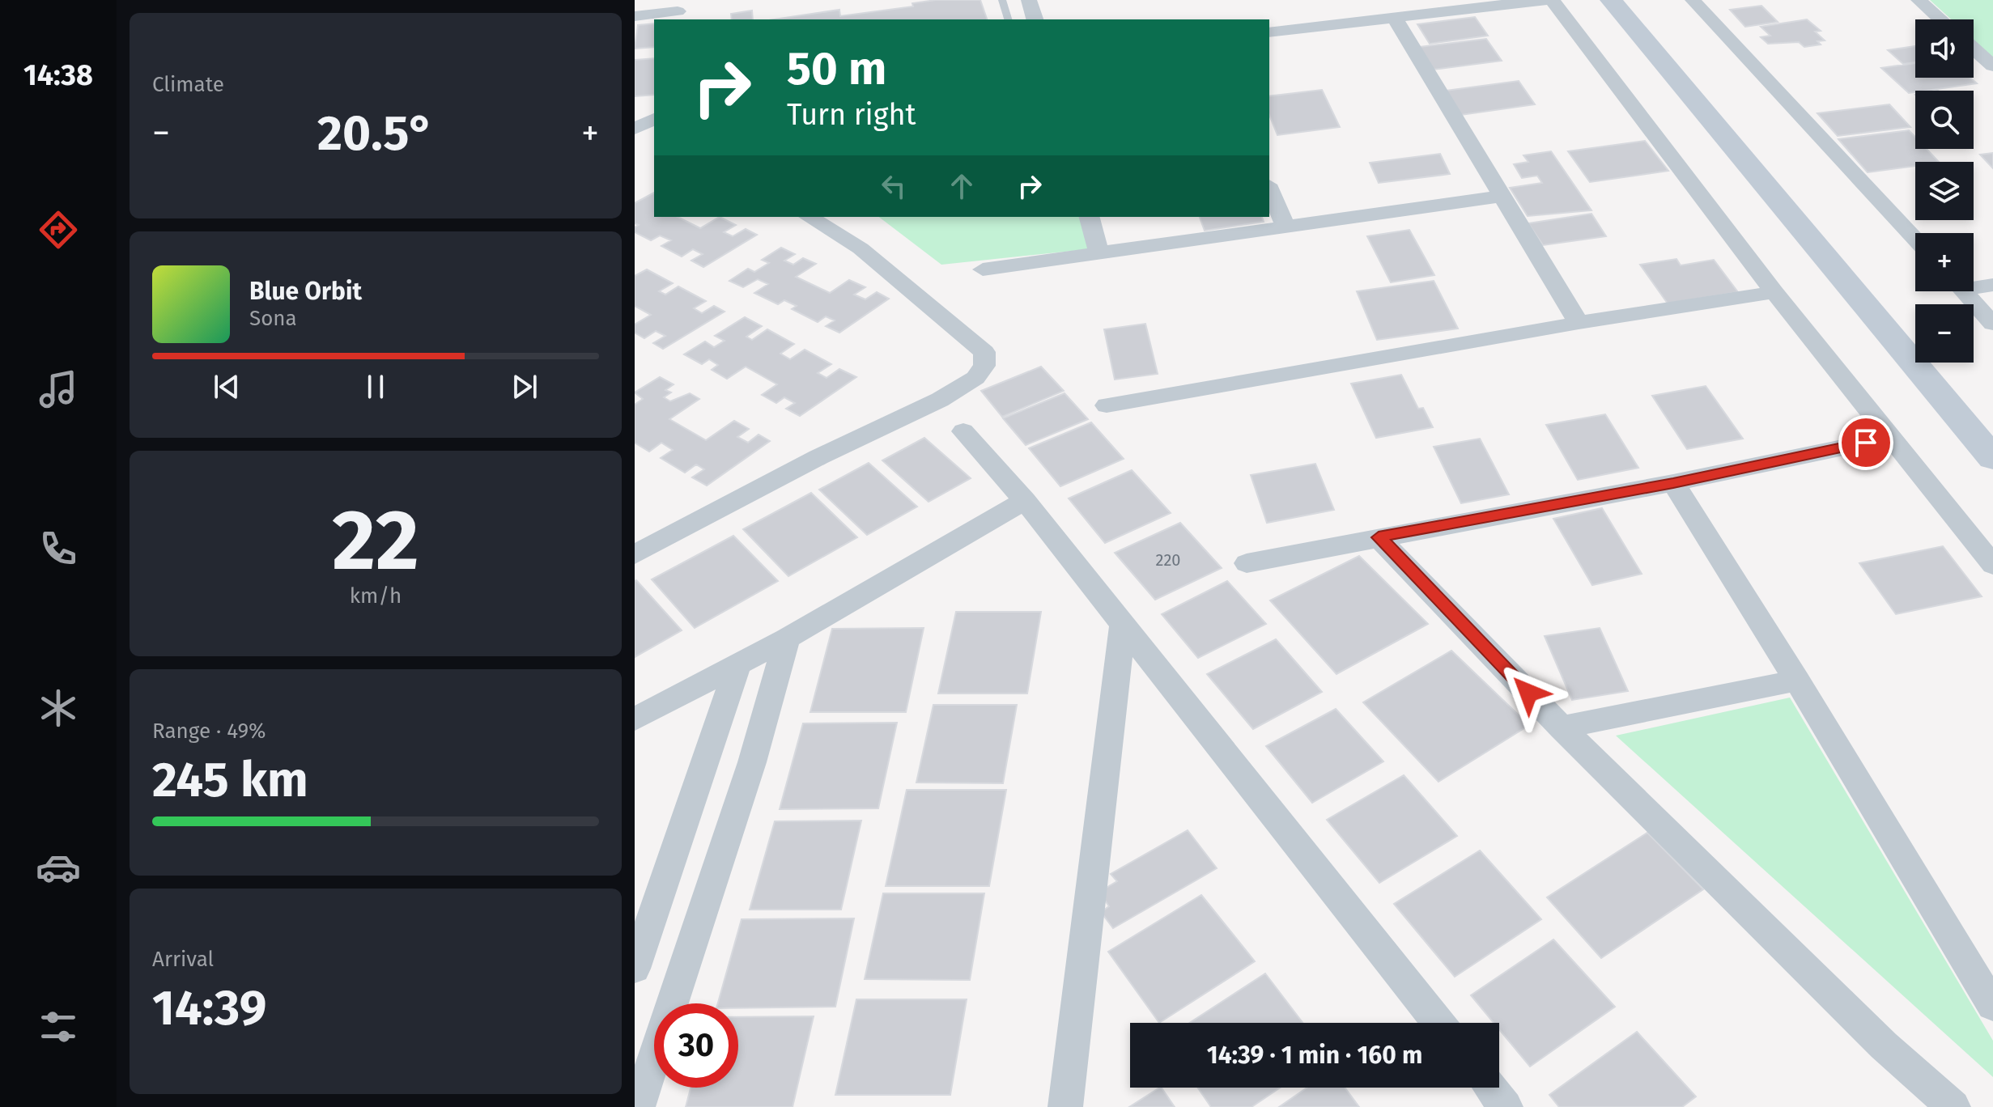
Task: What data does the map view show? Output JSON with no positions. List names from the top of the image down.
{
  "house_numbers": ["220"],
  "page": {
    "tabs": "14:38",
    "tile": [
      "Climate",
      ["22", "km/h"],
      ["Range · 49%", "245 km"],
      ["Arrival", "14:39"]
    ],
    "map_buttons": ["+", "−"],
    "turn": ["50 m", "Turn right"],
    "heat": ["−", "20.5°", "+"],
    "song": ["Blue Orbit", "Sona"],
    "limit": "30",
    "trip": "14:39 · 1 min · 160 m"
  }
}
